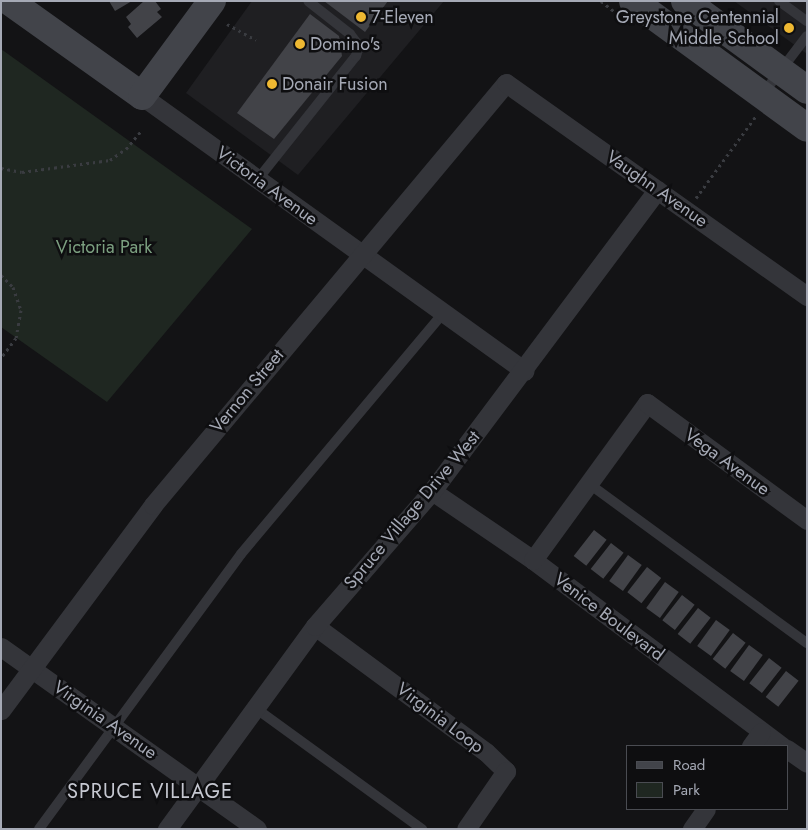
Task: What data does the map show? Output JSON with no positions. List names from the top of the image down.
{
  "streets": {
    "main road": ["Victoria Avenue"],
    "street": [
      "Vaughn Avenue",
      "Vernon Street",
      "Vega Avenue",
      "Spruce Village Drive West",
      "Venice Boulevard",
      "Virginia Loop",
      "Virginia Avenue"
    ]
  },
  "crossings": [
    ["Victoria Avenue", "Vernon Street"],
    ["Victoria Avenue", "Spruce Village Drive West"],
    ["Vaughn Avenue", "Vernon Street"],
    ["Vaughn Avenue", "Spruce Village Drive West"],
    ["Vernon Street", "Virginia Avenue"],
    ["Spruce Village Drive West", "Venice Boulevard"],
    ["Spruce Village Drive West", "Virginia Loop"],
    ["Spruce Village Drive West", "Virginia Avenue"]
  ],
  "districts": ["SPRUCE VILLAGE"],
  "parks": ["Victoria Park"],
  "places": [
    "7-Eleven",
    "Greystone Centennial Middle School",
    "Domino's",
    "Donair Fusion"
  ],
  "legend": ["Road", "Park"]
}
